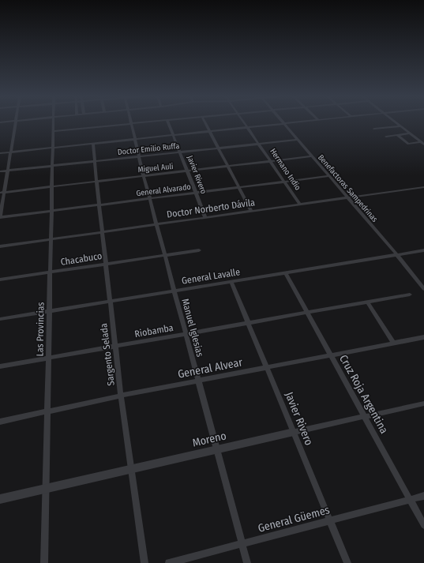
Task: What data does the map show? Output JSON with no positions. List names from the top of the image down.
{
  "streets": {
    "street": [
      "Doctor Emilio Ruffa",
      "Miguel Auli",
      "Hermano Indio",
      "Javier Rivero",
      "Benefactoras Sampedrinas",
      "General Alvarado",
      "Doctor Norberto Dávila",
      "Chacabuco",
      "General Lavalle",
      "Manuel Iglesias",
      "Las Provincias",
      "Riobamba",
      "Sargento Selada",
      "General Alvear",
      "Cruz Roja Argentina",
      "Moreno",
      "General Güemes"
    ]
  },
  "crossings": [
    ["Doctor Emilio Ruffa", "Hermano Indio"],
    ["Doctor Emilio Ruffa", "Javier Rivero"],
    ["Doctor Emilio Ruffa", "Benefactoras Sampedrinas"],
    ["Doctor Emilio Ruffa", "Manuel Iglesias"],
    ["Doctor Emilio Ruffa", "Las Provincias"],
    ["Doctor Emilio Ruffa", "Sargento Selada"],
    ["Miguel Auli", "Hermano Indio"],
    ["Miguel Auli", "Javier Rivero"],
    ["Miguel Auli", "Benefactoras Sampedrinas"],
    ["Miguel Auli", "Manuel Iglesias"],
    ["Miguel Auli", "Las Provincias"],
    ["Miguel Auli", "Sargento Selada"],
    ["Hermano Indio", "General Alvarado"],
    ["Hermano Indio", "Doctor Norberto Dávila"],
    ["Javier Rivero", "General Alvarado"],
    ["Javier Rivero", "Doctor Norberto Dávila"],
    ["Javier Rivero", "General Lavalle"],
    ["Javier Rivero", "Riobamba"],
    ["Javier Rivero", "General Alvear"],
    ["Javier Rivero", "Moreno"],
    ["Javier Rivero", "General Güemes"],
    ["Benefactoras Sampedrinas", "General Alvarado"],
    ["Benefactoras Sampedrinas", "Doctor Norberto Dávila"],
    ["Benefactoras Sampedrinas", "General Lavalle"],
    ["General Alvarado", "Manuel Iglesias"],
    ["General Alvarado", "Las Provincias"],
    ["General Alvarado", "Sargento Selada"],
    ["Doctor Norberto Dávila", "Manuel Iglesias"],
    ["Doctor Norberto Dávila", "Las Provincias"],
    ["Doctor Norberto Dávila", "Sargento Selada"],
    ["Chacabuco", "Manuel Iglesias"],
    ["Chacabuco", "Las Provincias"],
    ["Chacabuco", "Sargento Selada"],
    ["General Lavalle", "Manuel Iglesias"],
    ["General Lavalle", "Las Provincias"],
    ["General Lavalle", "Sargento Selada"],
    ["General Lavalle", "Cruz Roja Argentina"],
    ["Manuel Iglesias", "Riobamba"],
    ["Manuel Iglesias", "General Alvear"],
    ["Manuel Iglesias", "Moreno"],
    ["Manuel Iglesias", "General Güemes"],
    ["Las Provincias", "Riobamba"],
    ["Las Provincias", "General Alvear"],
    ["Las Provincias", "Moreno"],
    ["Riobamba", "Sargento Selada"],
    ["Riobamba", "Cruz Roja Argentina"],
    ["Sargento Selada", "General Alvear"],
    ["Sargento Selada", "Moreno"],
    ["General Alvear", "Cruz Roja Argentina"],
    ["Cruz Roja Argentina", "Moreno"],
    ["Cruz Roja Argentina", "General Güemes"]
  ]
}
